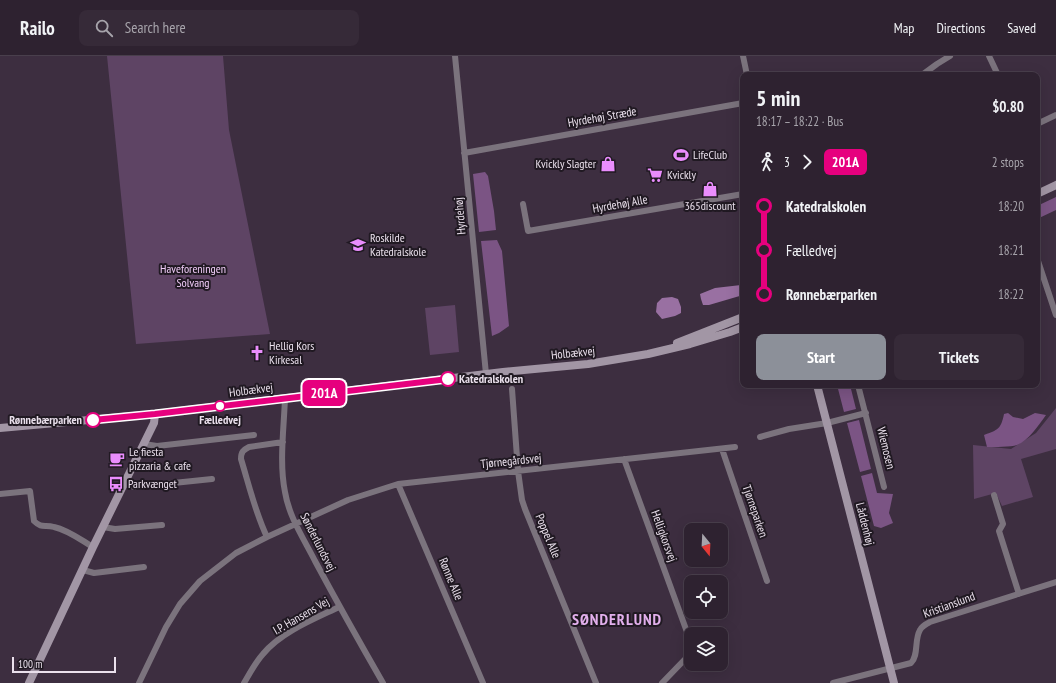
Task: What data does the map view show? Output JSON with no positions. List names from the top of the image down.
{
  "streets": {
    "street": [
      "Hyrdehøj Stræde",
      "Hyrdehøj Alle",
      "Hyrdehøj",
      "Holbækvej",
      "Wiemosen",
      "Tjørnegårdsvej",
      "Tjørneparken",
      "Låddenhøj",
      "Poppel Alle",
      "Helligkorsvej",
      "Sønderlundsvej",
      "Rønne Alle",
      "Kristianslund",
      "I.P. Hansens Vej"
    ]
  },
  "crossings": [
    ["Hyrdehøj Stræde", "Hyrdehøj"],
    ["Hyrdehøj", "Holbækvej"],
    ["Holbækvej", "Sønderlundsvej"],
    ["Wiemosen", "Låddenhøj"],
    ["Tjørnegårdsvej", "Tjørneparken"],
    ["Tjørnegårdsvej", "Poppel Alle"],
    ["Tjørnegårdsvej", "Helligkorsvej"],
    ["Tjørnegårdsvej", "Sønderlundsvej"],
    ["Tjørnegårdsvej", "Rønne Alle"],
    ["Låddenhøj", "Kristianslund"],
    ["Sønderlundsvej", "I.P. Hansens Vej"]
  ],
  "districts": ["SØNDERLUND"],
  "parks": ["Haveforeningen Solvang"],
  "places": {
    "sports": ["LifeClub"],
    "shop": ["Kvickly Slagter", "365discount"],
    "supermarket": ["Kvickly"],
    "school or university": ["Roskilde Katedralskole"],
    "church": ["Hellig Kors Kirkesal"],
    "other": ["Katedralskolen", "Fælledvej", "Rønnebærparken"],
    "cafe": ["Le fiesta pizzaria & cafe"],
    "bus stop": ["Parkvænget"]
  },
  "lines": ["bus line 201A"],
  "scale_bar": "100 m",
  "north": "bottom",
  "page": {
    "header": "Railo",
    "search": "Search here",
    "nav": ["Map", "Directions", "Saved"],
    "on_map": "201A",
    "heading": ["5 min", "18:17 – 18:22 · Bus", "$0.80"],
    "legs": ["3", "201A", "2 stops"],
    "list": [
      {
        "name": "Katedralskolen",
        "value": "18:20"
      },
      {
        "name": "Fælledvej",
        "value": "18:21"
      },
      {
        "name": "Rønnebærparken",
        "value": "18:22"
      }
    ],
    "buttons": ["Start", "Tickets"],
    "scale": "100 m"
  }
}
